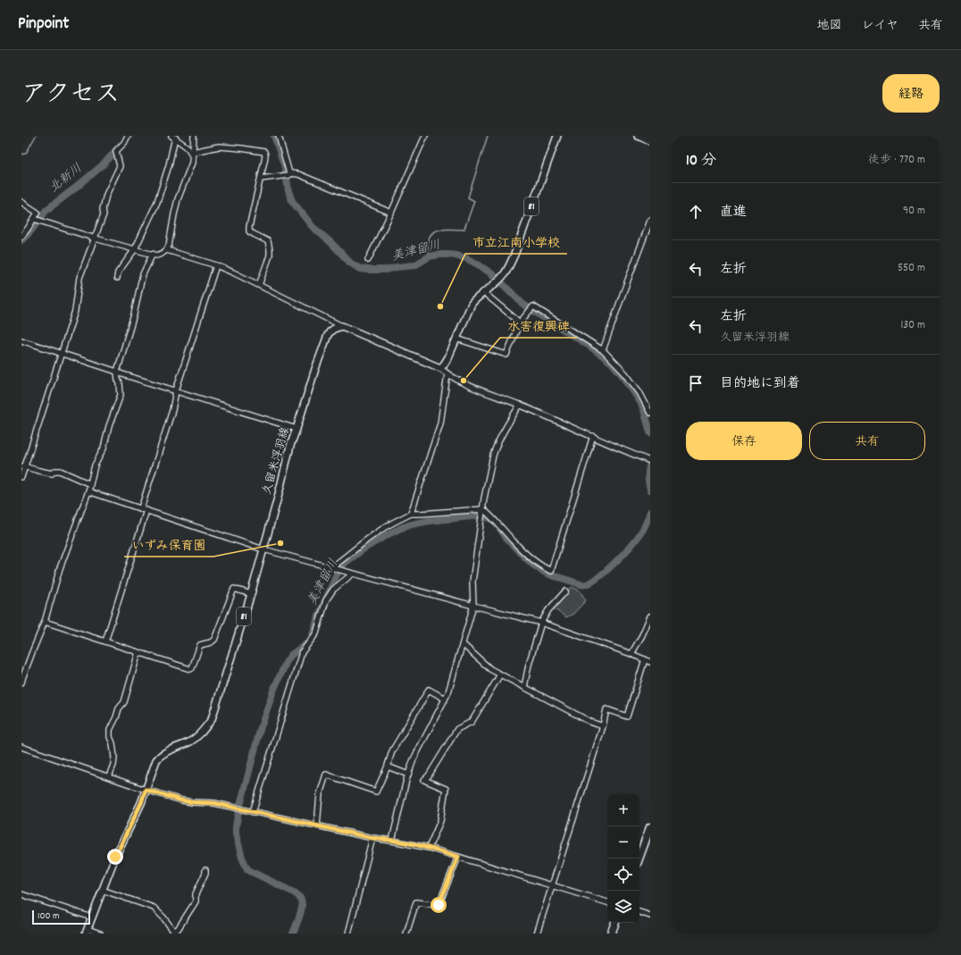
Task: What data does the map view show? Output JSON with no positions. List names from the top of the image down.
{
  "streets": {
    "main road": ["81", "久留米浮羽線"]
  },
  "water": ["北新川", "美津留川"],
  "places": ["市立江南小学校", "水害復興碑", "いずみ保育園"],
  "scale_bar": "100 m",
  "page": {
    "header": "Pinpoint",
    "nav": ["地図", "レイヤ", "共有"],
    "title": "アクセス",
    "buttons": [
      "経路",
      ["保存", "共有"]
    ],
    "heading": ["10 分", "徒歩 · 770 m"],
    "list": [
      ["直進", "90 m"],
      ["左折", "550 m"],
      ["左折", "久留米浮羽線", "130 m"],
      "目的地に到着"
    ],
    "map_buttons": ["+", "−"],
    "scale": "100 m"
  }
}
